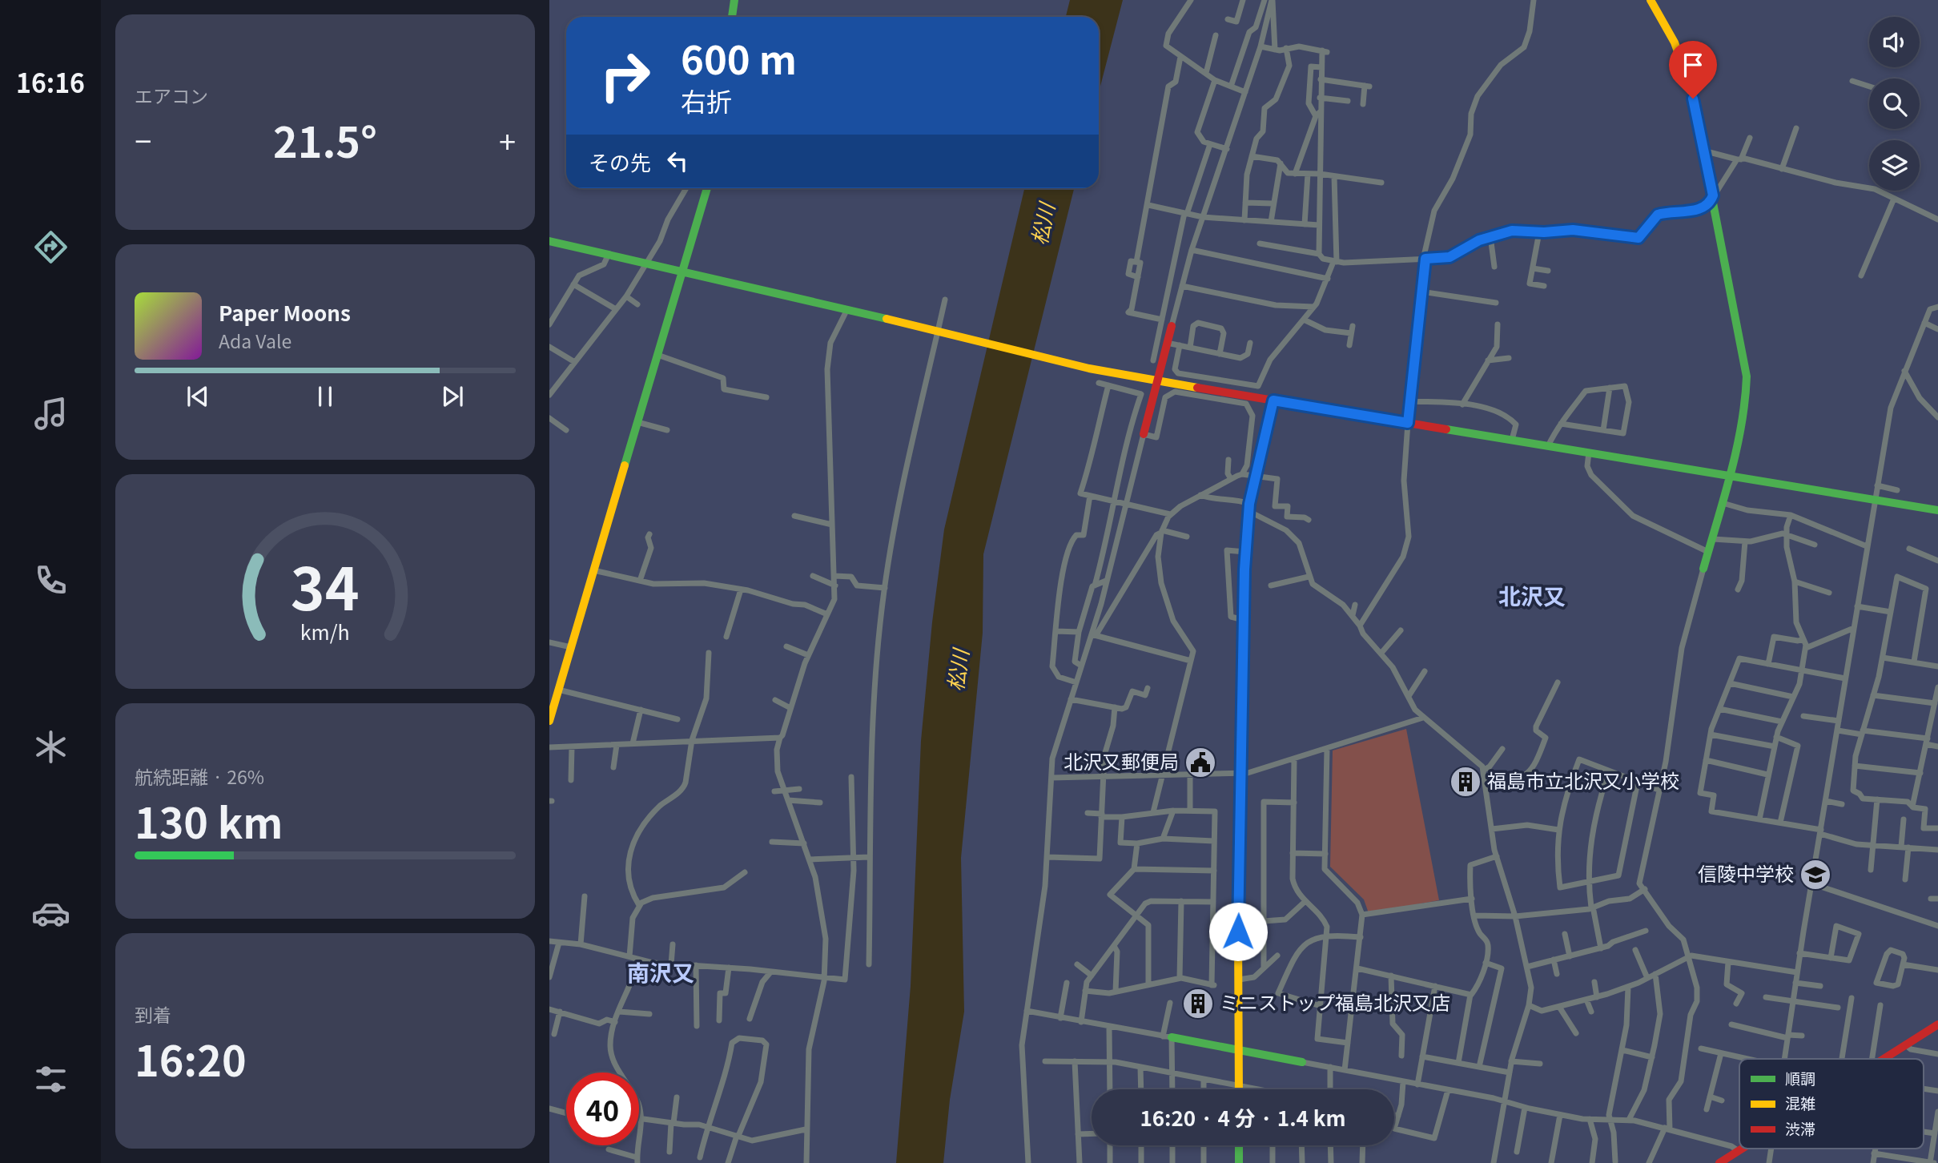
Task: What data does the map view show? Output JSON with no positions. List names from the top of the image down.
{
  "districts": ["北沢又", "南沢又"],
  "water": ["松川"],
  "places": {
    "public building": ["北沢又郵便局"],
    "building": ["福島市立北沢又小学校", "ミニストップ福島北沢又店"],
    "school or university": ["信陵中学校"]
  },
  "legend": ["順調", "混雑", "渋滞"],
  "page": {
    "tabs": "16:16",
    "tile": [
      "エアコン",
      ["航続距離 · 26%", "130 km"],
      ["到着", "16:20"]
    ],
    "turn": ["600 m", "右折"],
    "heat": ["−", "21.5°", "+"],
    "then": "その先",
    "song": ["Paper Moons", "Ada Vale"],
    "limit": "40",
    "trip": "16:20 · 4 分 · 1.4 km",
    "gauge": ["34", "km/h"]
  }
}
